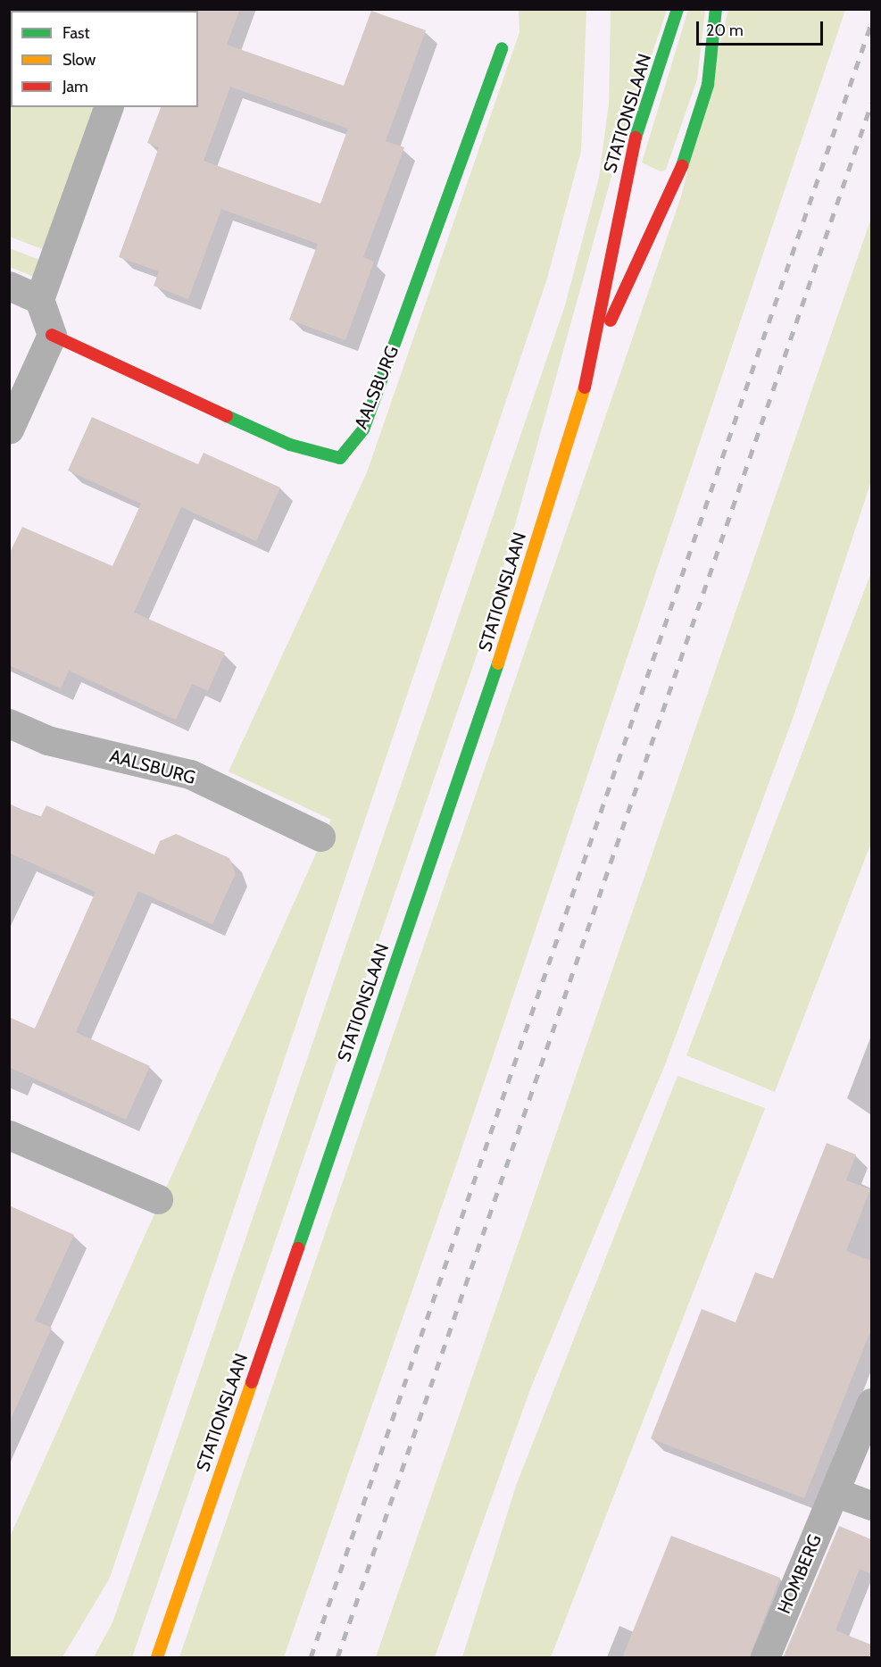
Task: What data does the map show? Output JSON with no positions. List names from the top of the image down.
{
  "streets": {
    "street": ["STATIONSLAAN", "AALSBURG", "HOMBERG"]
  },
  "legend": ["Fast", "Slow", "Jam"],
  "scale_bar": "20 m"
}
